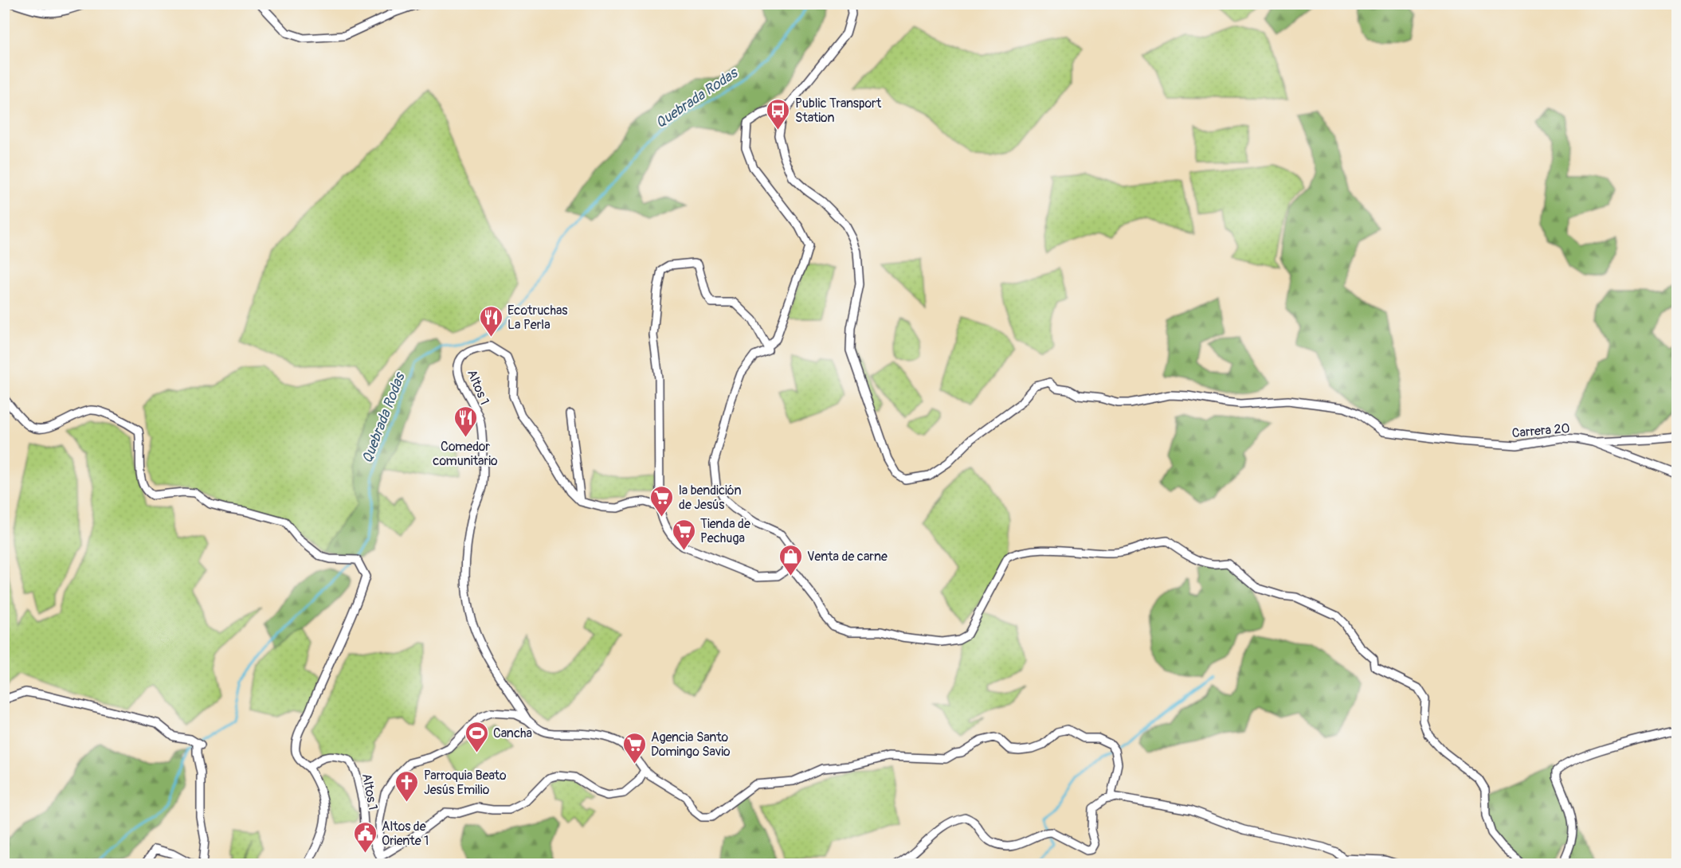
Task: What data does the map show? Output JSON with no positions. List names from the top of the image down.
{
  "streets": {
    "street": ["Altos 1", "Carrera 20"]
  },
  "water": ["Quebrada Rodas"],
  "places": {
    "bus stop": ["Public Transport Station"],
    "restaurant": ["Ecotruchas La Perla", "Comedor comunitario"],
    "supermarket": ["la bendición de Jesús", "Tienda de Pechuga", "Agencia Santo Domingo Savio"],
    "shop": ["Venta de carne"],
    "sports": ["Cancha"],
    "church": ["Parroquia Beato Jesús Emilio"],
    "public building": ["Altos de Oriente 1"]
  }
}
